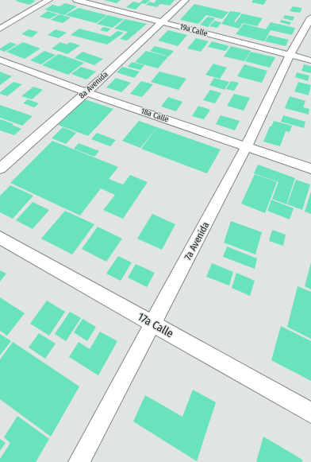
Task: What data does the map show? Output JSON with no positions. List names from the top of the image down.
{
  "streets": {
    "street": [
      "19a Calle",
      "8a Avenida",
      "18a Calle",
      "7a Avenida",
      "17a Calle"
    ]
  },
  "crossings": [
    ["19a Calle", "8a Avenida"],
    ["19a Calle", "7a Avenida"],
    ["8a Avenida", "18a Calle"],
    ["18a Calle", "7a Avenida"],
    ["7a Avenida", "17a Calle"]
  ]
}
